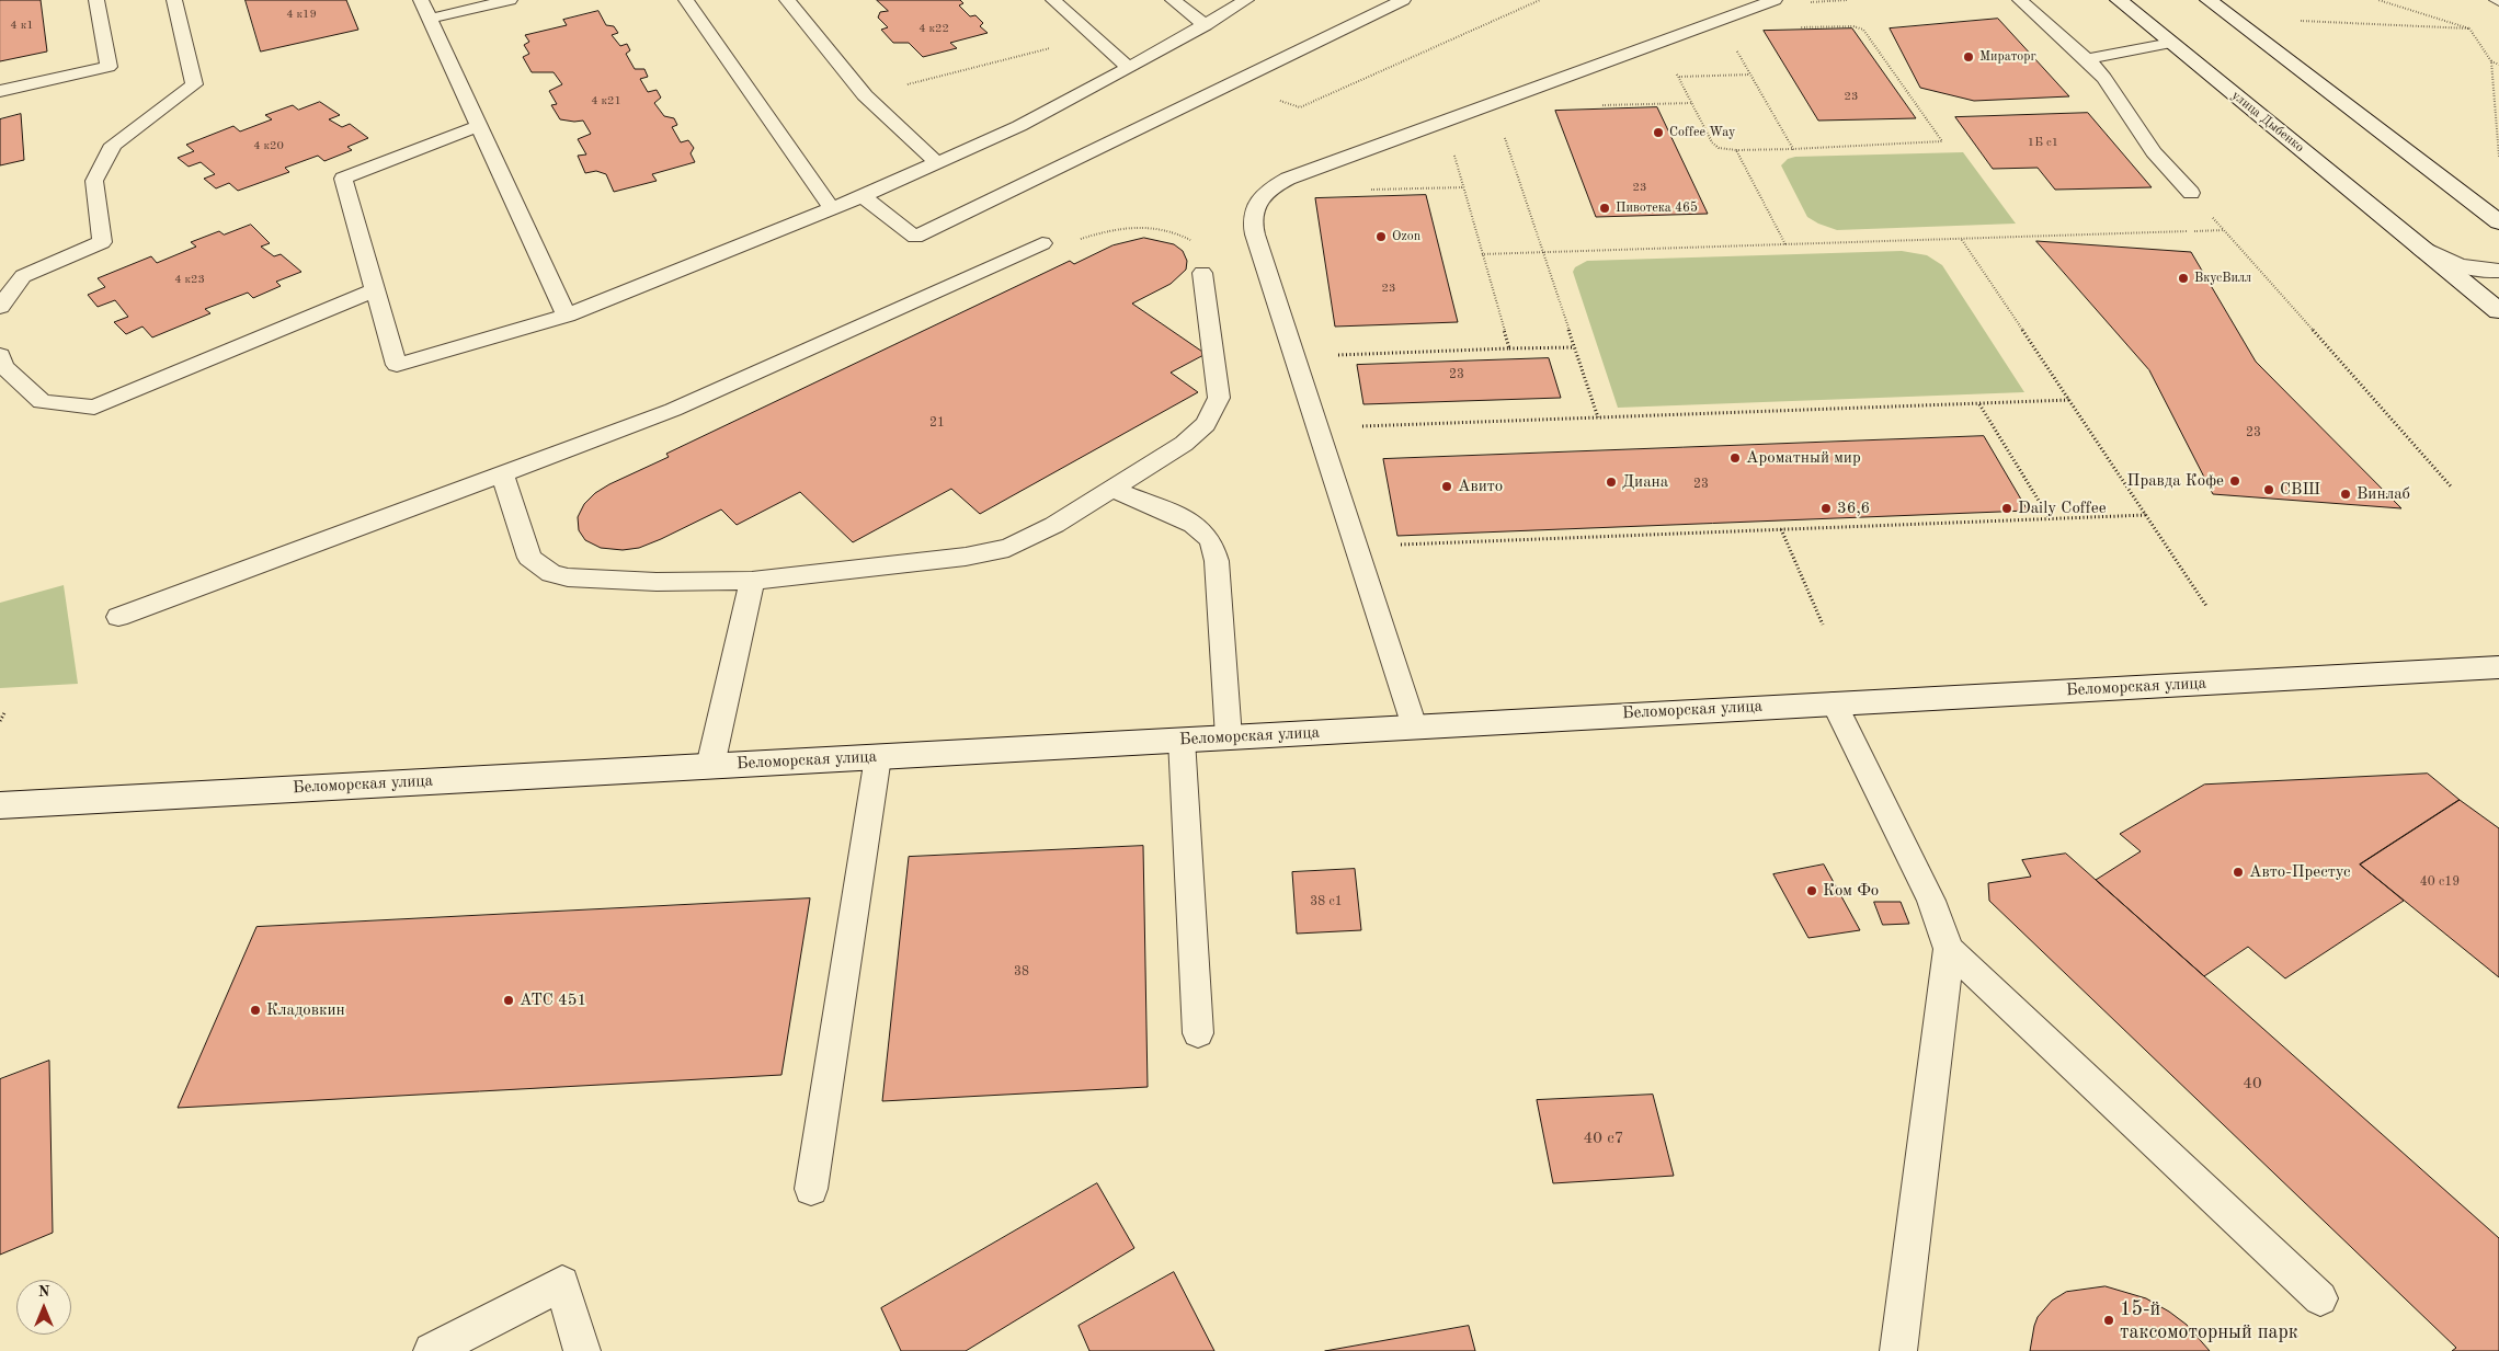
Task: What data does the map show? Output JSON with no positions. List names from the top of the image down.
{
  "streets": {
    "main road": ["улица Дыбенко", "Беломорская улица"]
  },
  "places": [
    "Мираторг",
    "Coffee Way",
    "Пивотека 465",
    "Ozon",
    "ВкусВилл",
    "Ароматный мир",
    "Правда Кофе",
    "Диана",
    "Авито",
    "СВШ",
    "Винлаб",
    "36,6",
    "Daily Coffee",
    "Авто-Престус",
    "Ком Фо",
    "АТС 451",
    "Кладовкин",
    "15-й таксомоторный парк"
  ],
  "house_numbers": [
    "4 к19",
    "4 к1",
    "4 к22",
    "23",
    "4 к21",
    "1Б с1",
    "4 к20",
    "23",
    "4 к23",
    "23",
    "23",
    "21",
    "23",
    "23",
    "40 с19",
    "38 с1",
    "38",
    "40",
    "40 с7"
  ],
  "north": "top"
}
